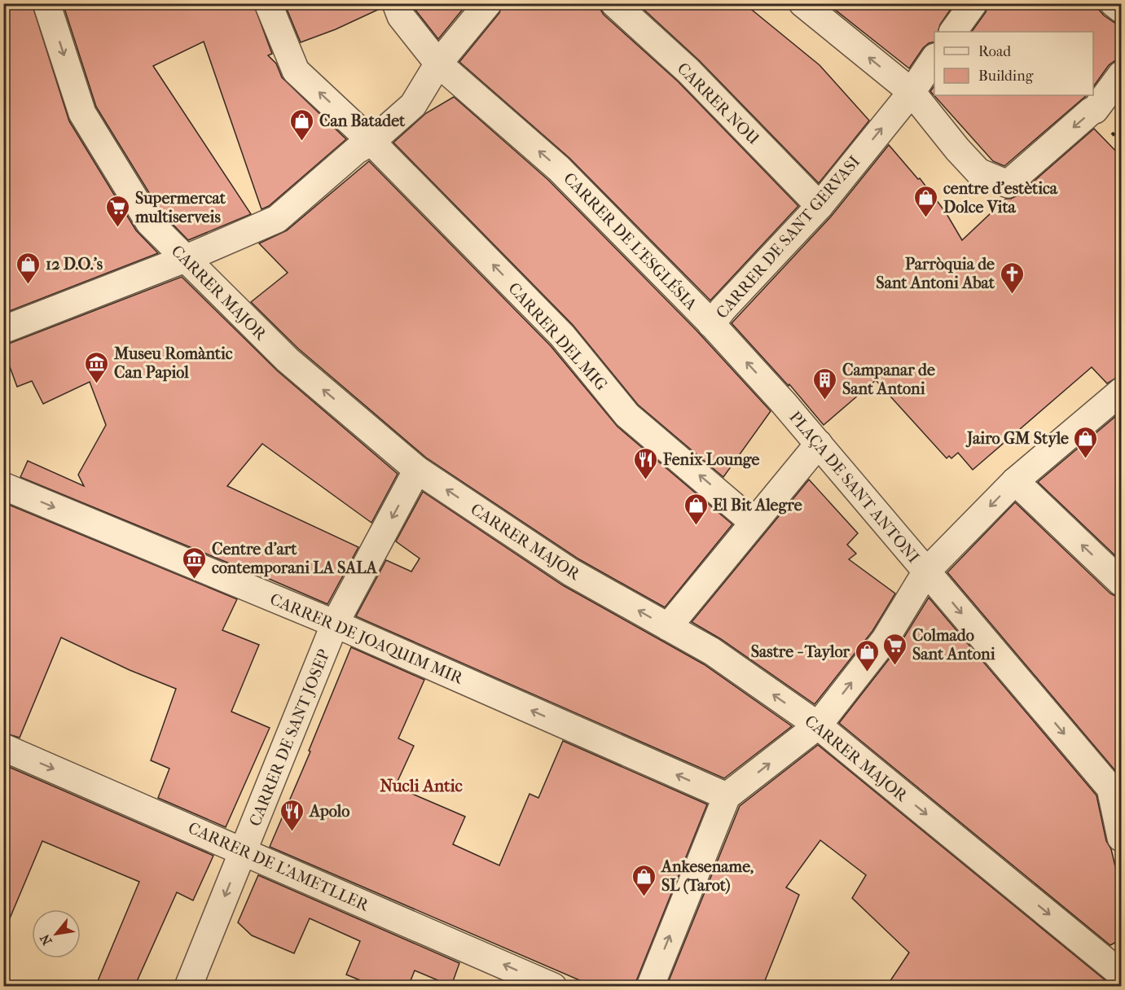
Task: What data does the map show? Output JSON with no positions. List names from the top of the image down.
{
  "streets": {
    "street": [
      "CARRER NOU",
      "CARRER DE SANT GERVASI",
      "CARRER DE L'ESGLÉSIA",
      "CARRER MAJOR",
      "CARRER DEL MIG",
      "PLAÇA DE SANT ANTONI",
      "CARRER DE JOAQUIM MIR",
      "CARRER DE SANT JOSEP",
      "CARRER DE L'AMETLLER"
    ]
  },
  "crossings": [
    ["CARRER NOU", "CARRER DE SANT GERVASI"],
    ["CARRER DE SANT GERVASI", "CARRER DE L'ESGLÉSIA"],
    ["CARRER DE L'ESGLÉSIA", "PLAÇA DE SANT ANTONI"],
    ["CARRER MAJOR", "CARRER DE SANT JOSEP"],
    ["CARRER DE JOAQUIM MIR", "CARRER DE SANT JOSEP"],
    ["CARRER DE SANT JOSEP", "CARRER DE L'AMETLLER"]
  ],
  "one_way": [
    "CARRER DE SANT GERVASI",
    "CARRER DE L'ESGLÉSIA",
    "CARRER DEL MIG",
    "CARRER DE SANT JOSEP"
  ],
  "districts": ["Nucli Antic"],
  "places": {
    "shop": [
      "Can Batadet",
      "centre d'estètica Dolce Vita",
      "12 D.O.'s",
      "Jairo GM Style",
      "El Bit Alegre",
      "Sastre - Taylor",
      "Ankesename, SL (Tarot)"
    ],
    "supermarket": ["Supermercat multiserveis", "Colmado Sant Antoni"],
    "church": ["Parròquia de Sant Antoni Abat"],
    "museum": ["Museu Romàntic Can Papiol", "Centre d'art contemporani LA SALA"],
    "building": ["Campanar de Sant Antoni"],
    "restaurant": ["Fenix Lounge", "Apolo"]
  },
  "legend": ["Road", "Building"],
  "north": "bottom left"
}
